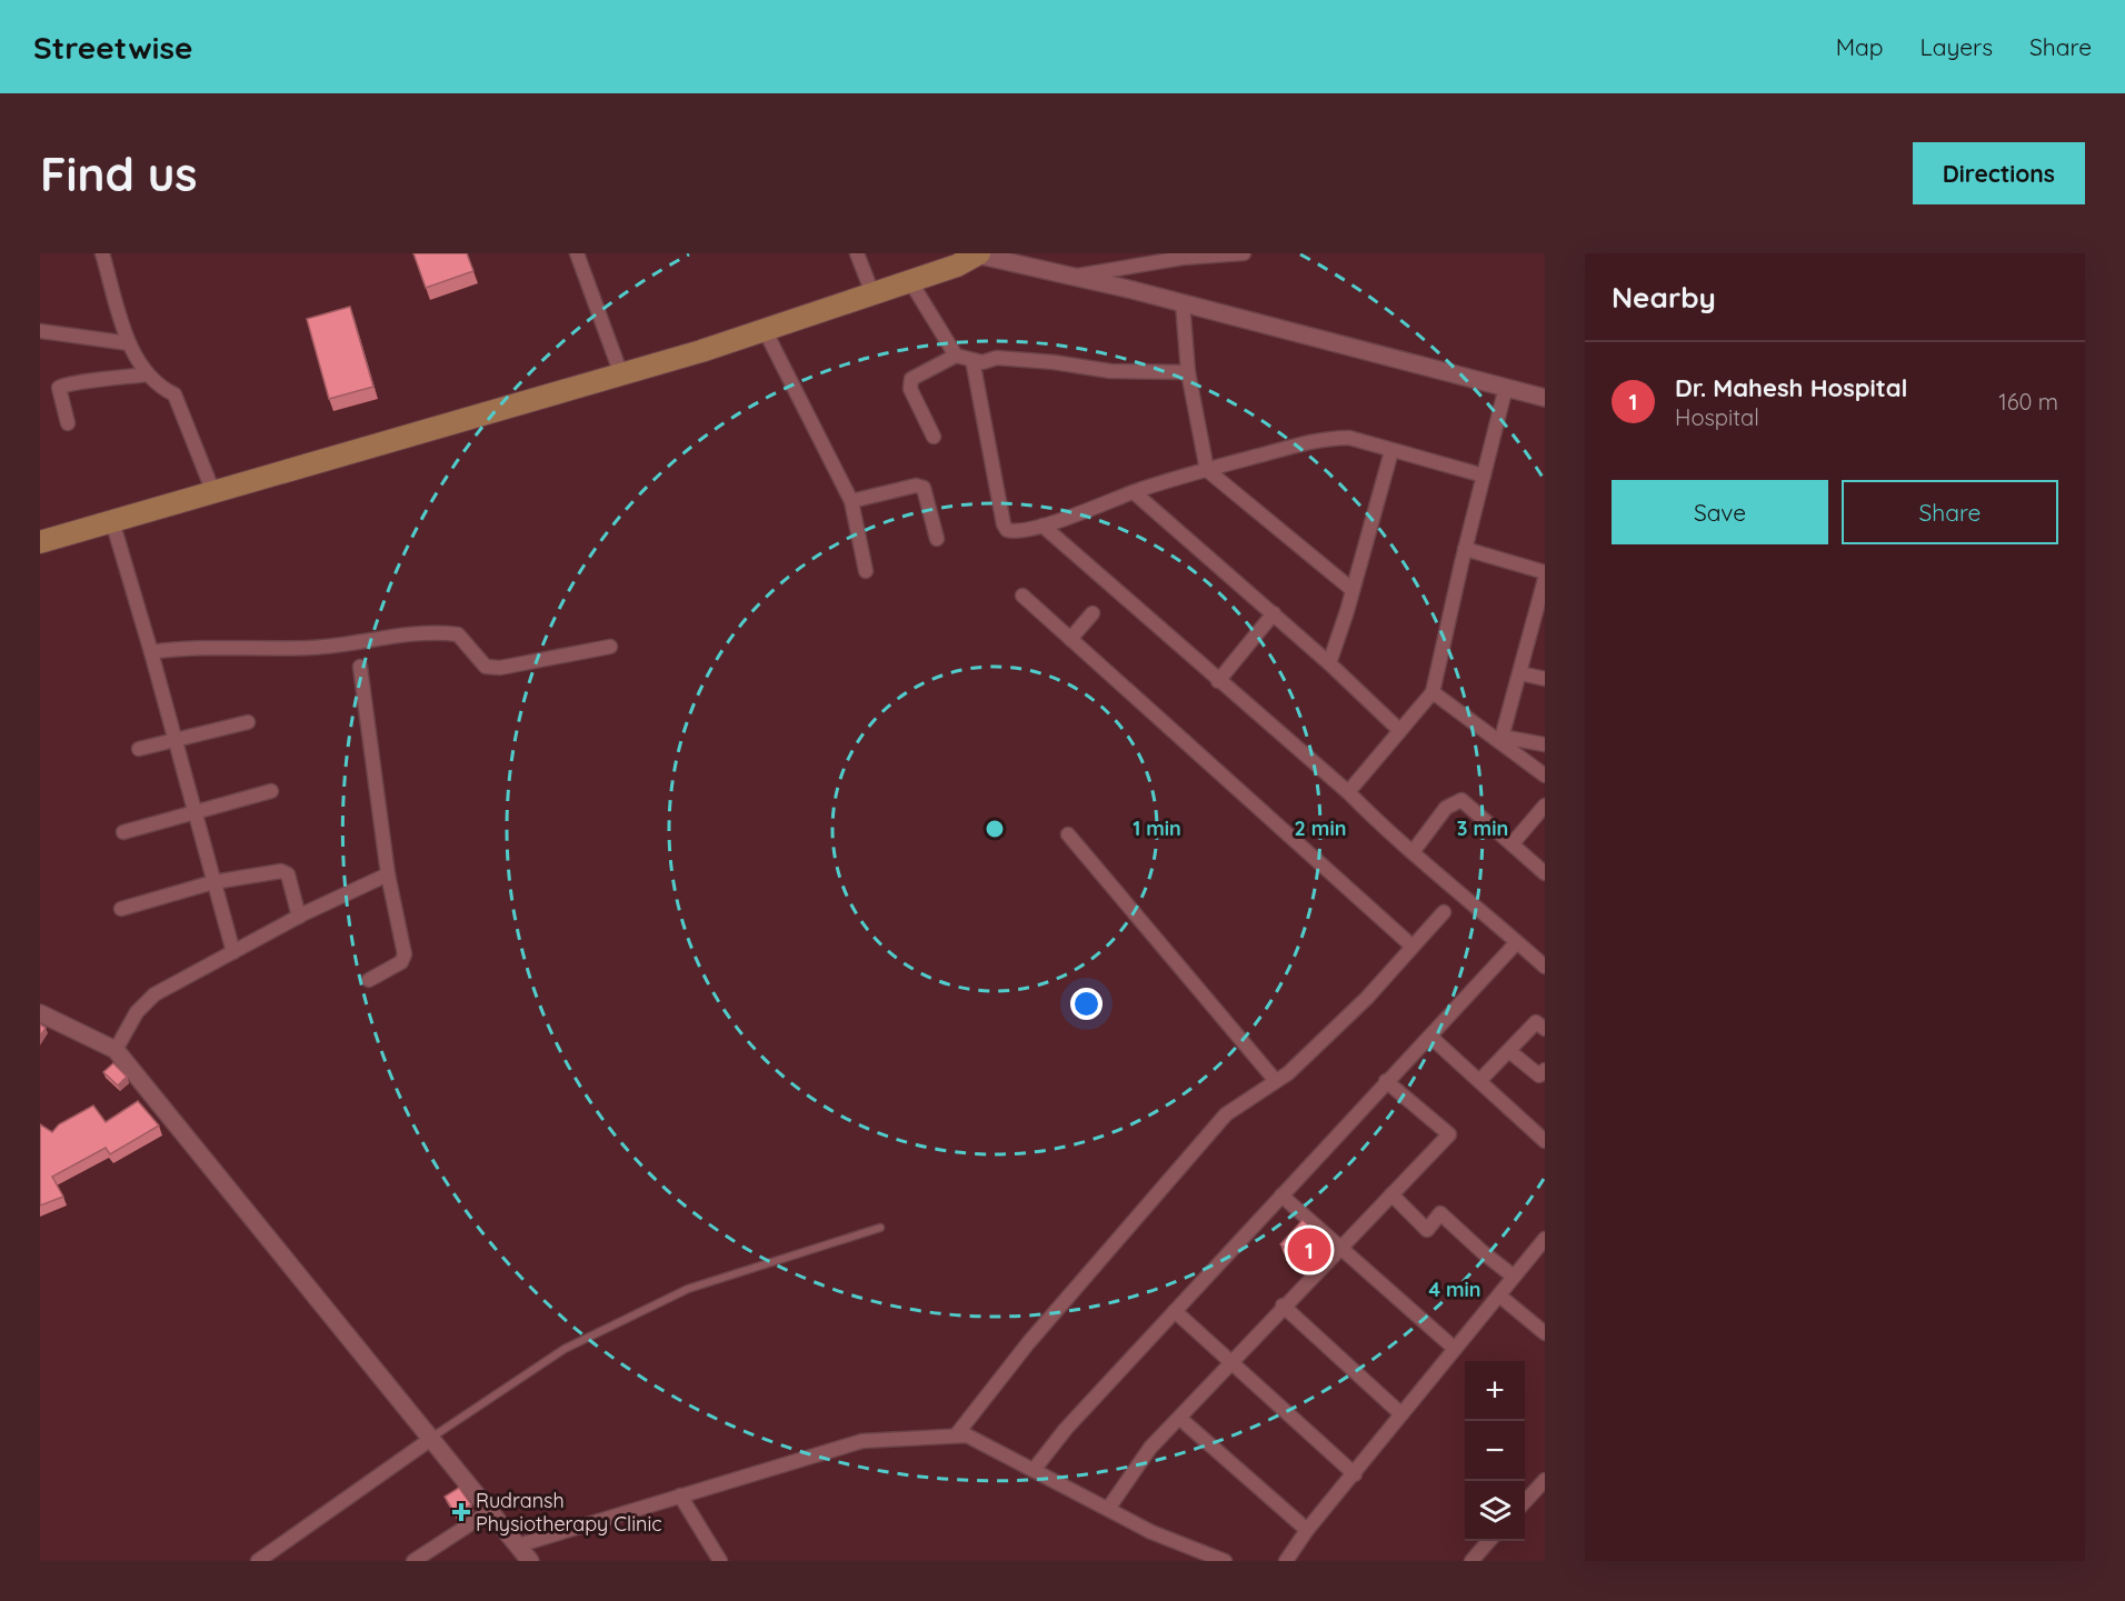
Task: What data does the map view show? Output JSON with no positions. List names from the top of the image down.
{
  "places": {
    "health": ["Rudransh Physiotherapy Clinic"]
  },
  "page": {
    "header": "Streetwise",
    "nav": ["Map", "Layers", "Share"],
    "buttons": [
      "Directions",
      ["Save", "Share"]
    ],
    "title": "Find us",
    "heading": "Nearby",
    "list": [
      {
        "mark": "1",
        "name": "Dr. Mahesh Hospital",
        "note": "Hospital",
        "value": "160 m"
      }
    ],
    "pins": "1",
    "map_buttons": ["+", "−"]
  },
  "rings": [
    "1 min",
    "2 min",
    "3 min",
    "4 min"
  ]
}
